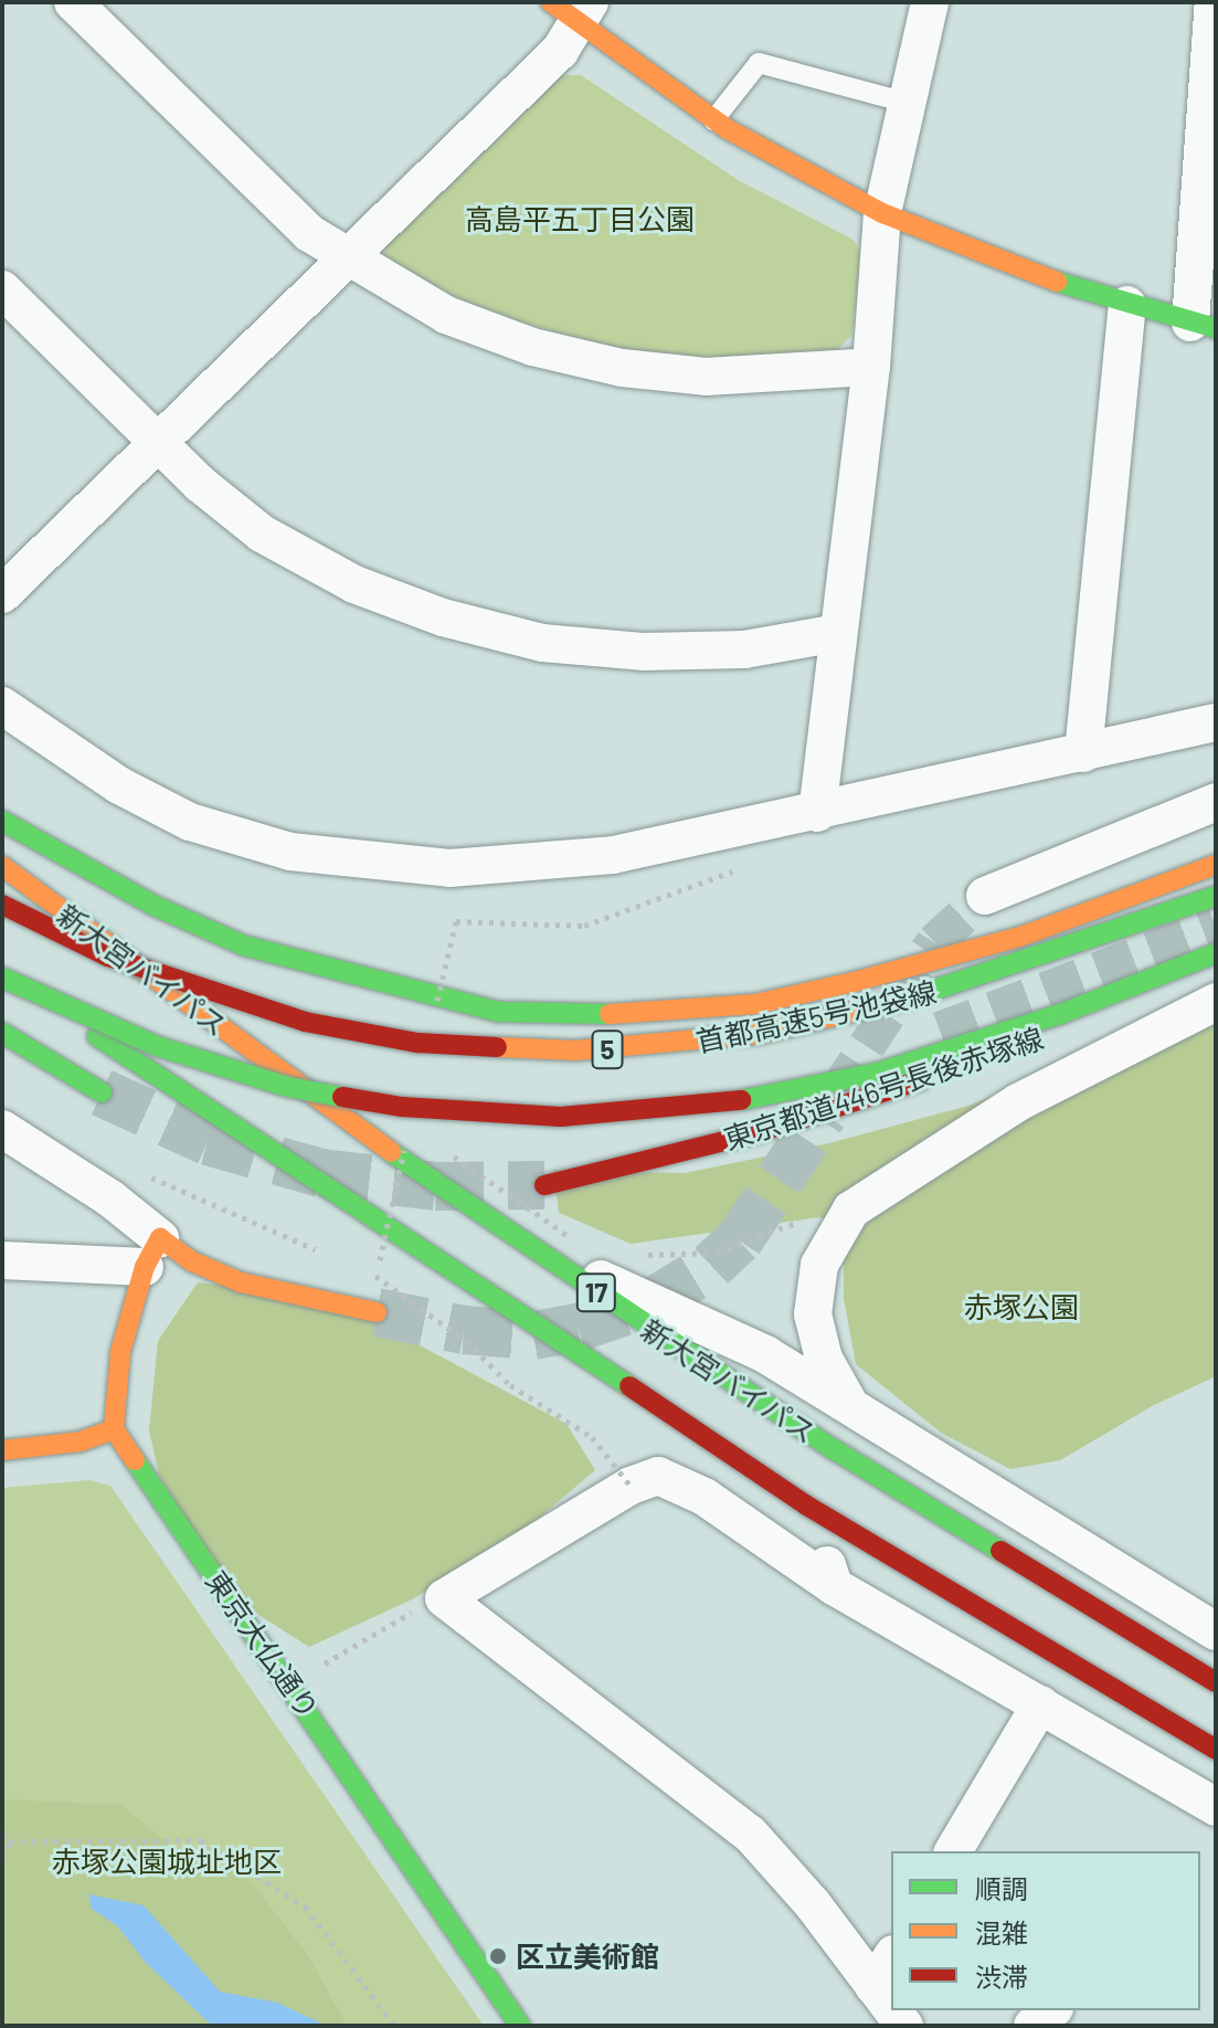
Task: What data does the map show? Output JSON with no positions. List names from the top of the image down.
{
  "streets": {
    "main road": [
      "新大宮バイパス",
      "首都高速5号池袋線",
      "5",
      "東京都道446号長後赤塚線",
      "17",
      "東京大仏通り"
    ]
  },
  "crossings": [
    ["新大宮バイパス", "5"],
    ["新大宮バイパス", "17"]
  ],
  "parks": ["高島平五丁目公園", "赤塚公園", "赤塚公園城址地区"],
  "places": ["区立美術館"],
  "legend": ["順調", "混雑", "渋滞"]
}
